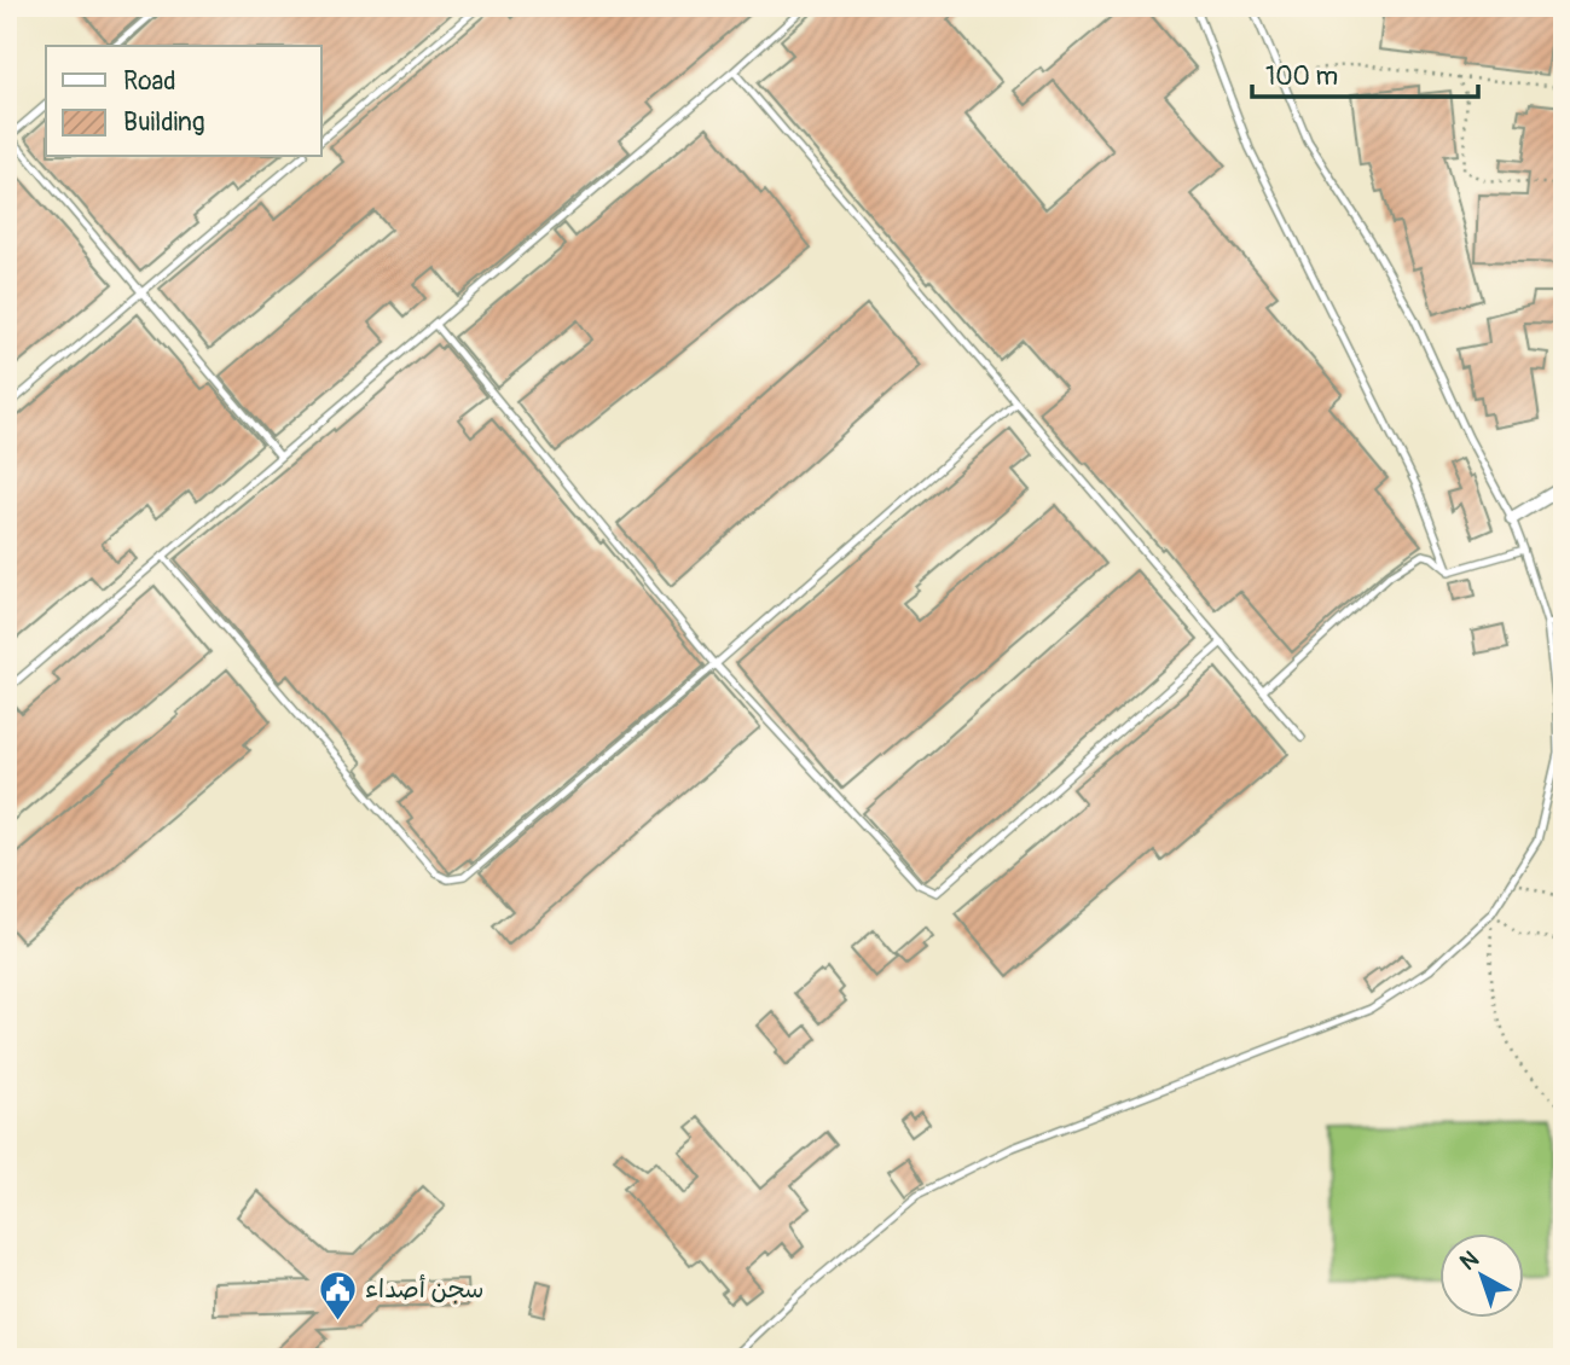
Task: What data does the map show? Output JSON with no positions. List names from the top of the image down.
{
  "places": {
    "public building": ["سجن أصداء"]
  },
  "legend": ["Road", "Building"],
  "scale_bar": "100 m",
  "north": "top left"
}
